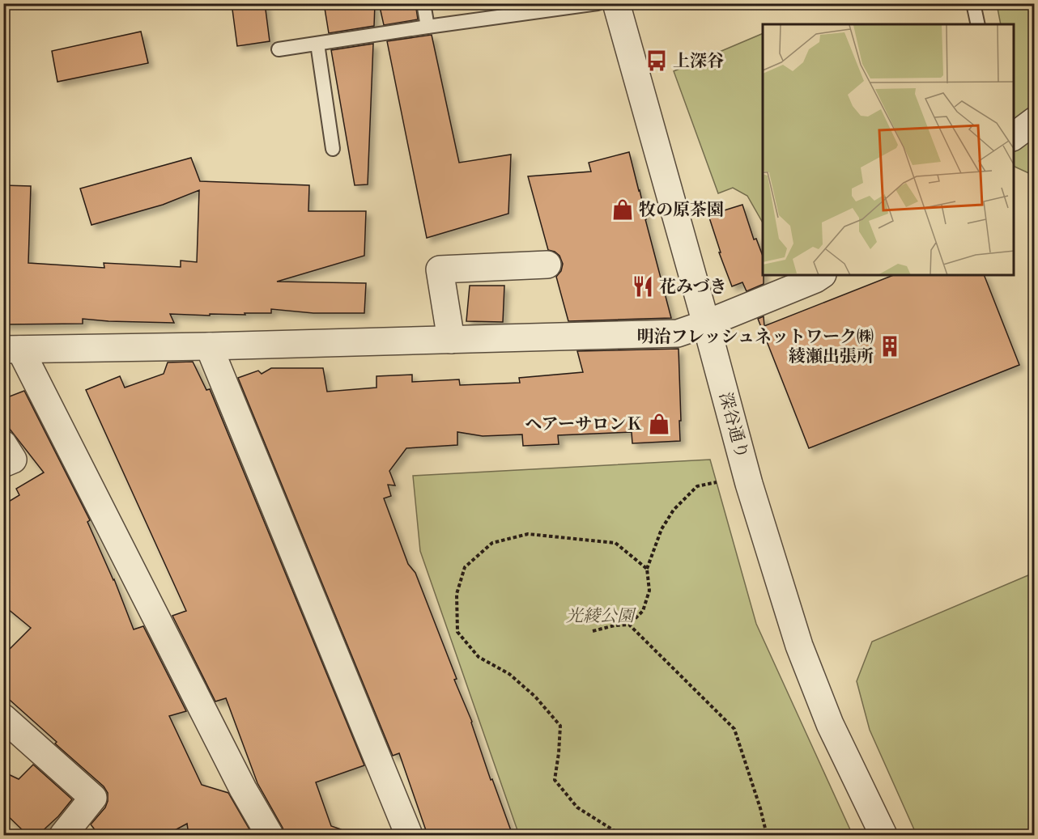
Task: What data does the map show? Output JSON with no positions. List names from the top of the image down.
{
  "streets": {
    "street": ["深谷通り"]
  },
  "parks": ["光綾公園"],
  "places": {
    "bus stop": ["上深谷"],
    "shop": ["牧の原茶園", "ヘアーサロンＫ"],
    "restaurant": ["花みづき"],
    "building": ["明治フレッシュネットワーク㈱ 綾瀬出張所"]
  }
}
